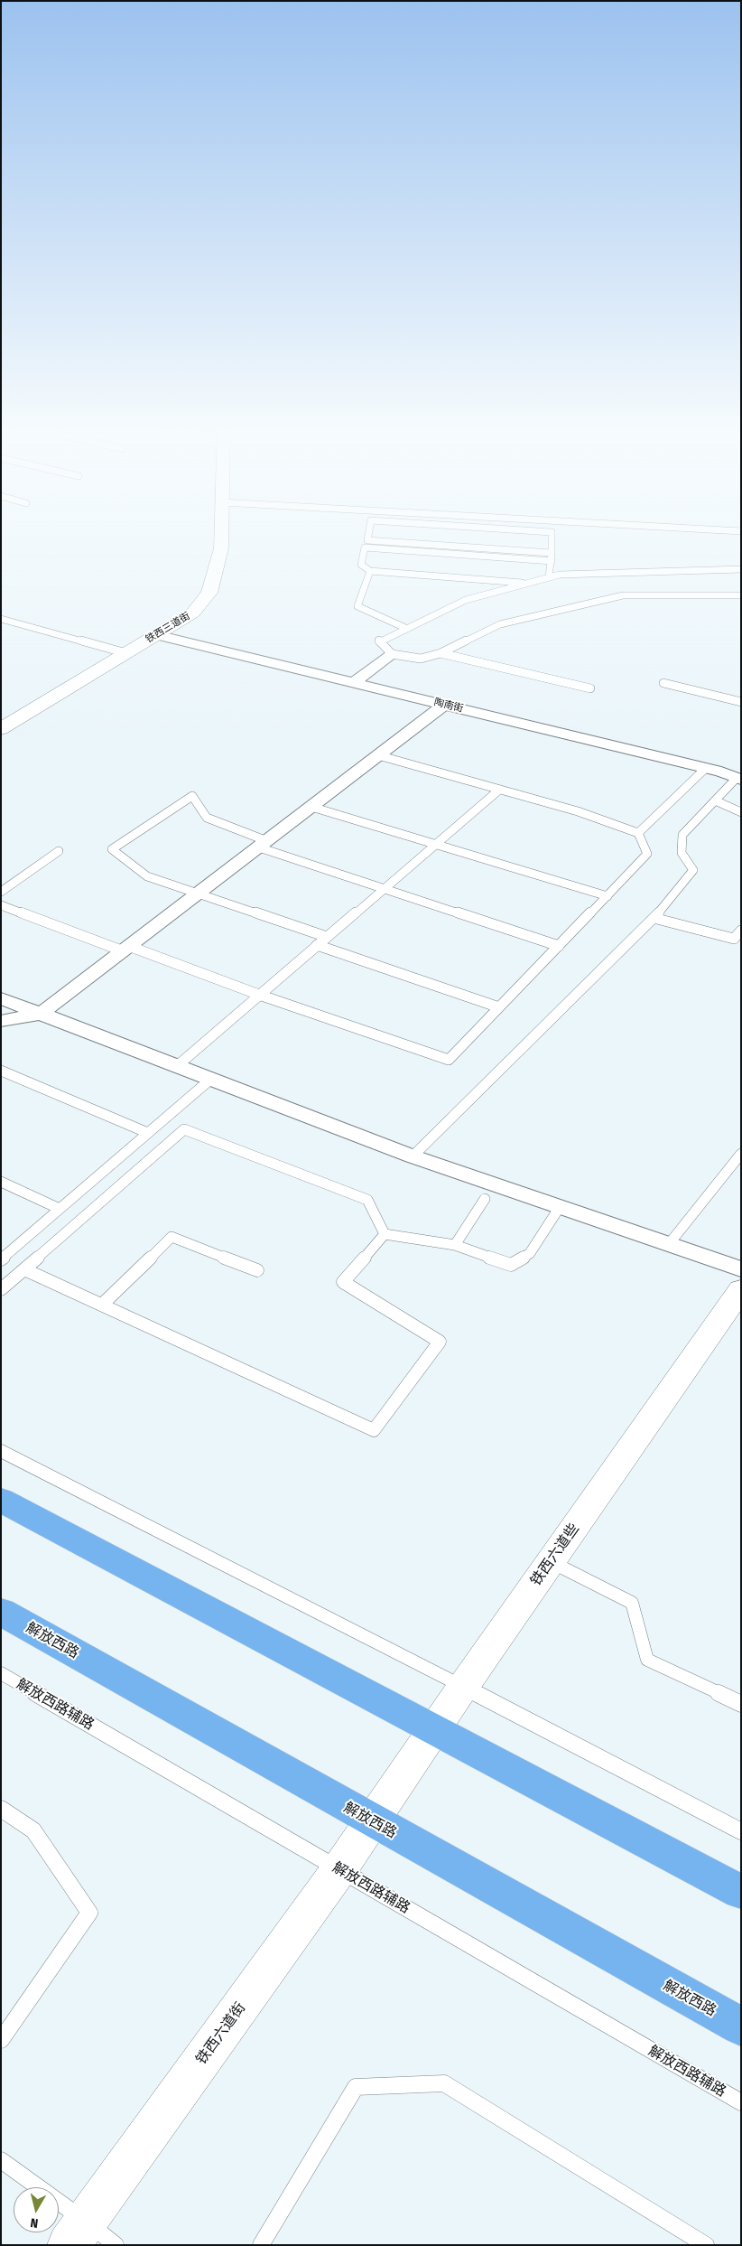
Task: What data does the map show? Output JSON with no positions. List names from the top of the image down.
{
  "streets": {
    "highway": ["解放西路"],
    "street": [
      "铁西三道街",
      "陶南街",
      "铁西六道些",
      "铁西六道街"
    ],
    "lane": ["解放西路辅路"]
  },
  "crossings": [
    ["铁西三道街", "陶南街"],
    ["铁西六道些", "解放西路"],
    ["铁西六道些", "铁西六道街"],
    ["解放西路", "铁西六道街"],
    ["解放西路辅路", "铁西六道街"]
  ],
  "north": "bottom"
}
